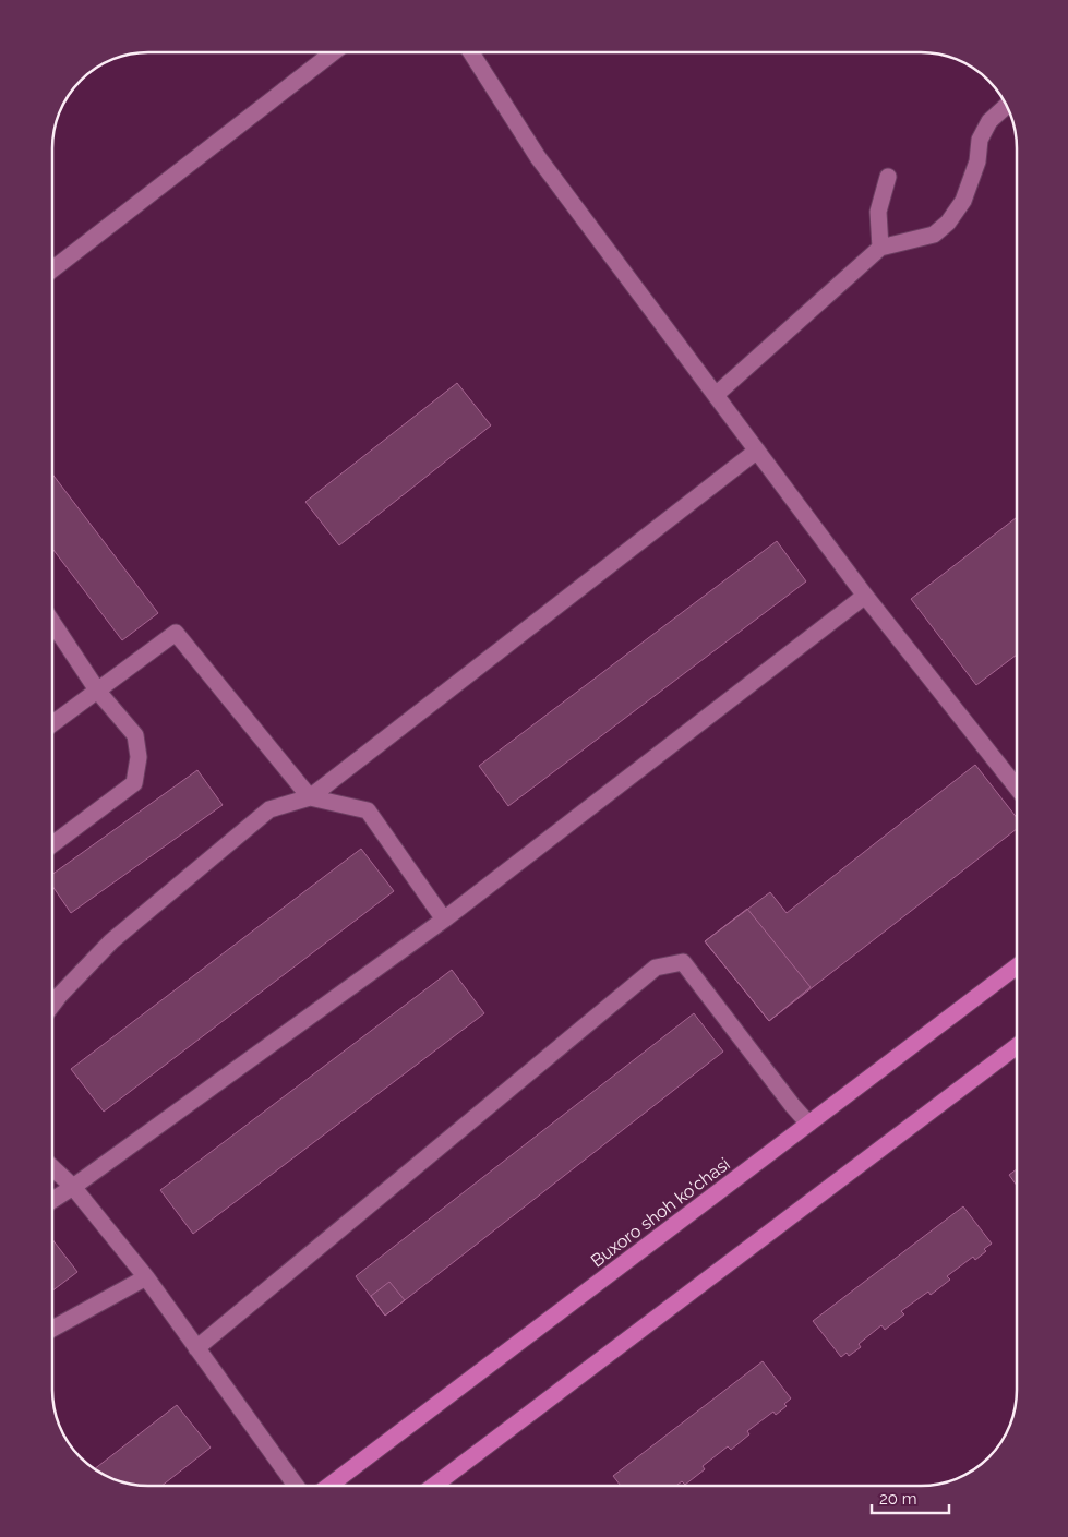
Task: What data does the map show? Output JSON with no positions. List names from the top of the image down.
{
  "streets": {
    "main road": ["Buxoro shoh ko'chasi"]
  },
  "scale_bar": "20 m"
}
